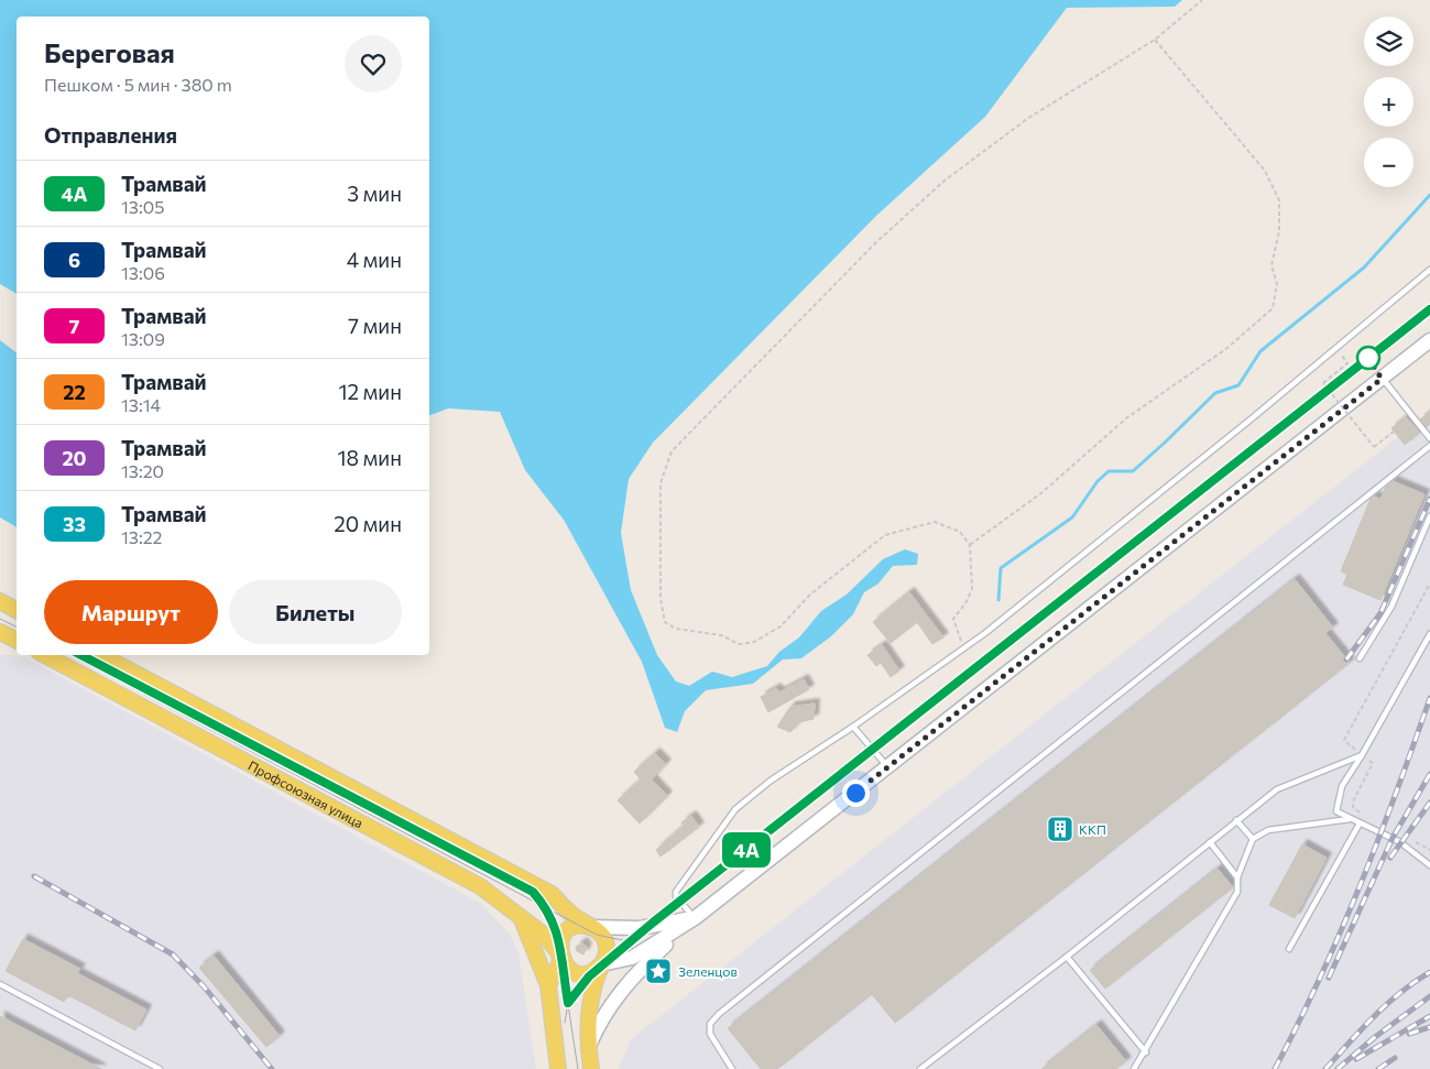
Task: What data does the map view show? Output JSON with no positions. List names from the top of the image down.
{
  "streets": {
    "main road": ["Профсоюзная улица"]
  },
  "places": {
    "building": ["ККП"],
    "place": ["Зеленцов"]
  },
  "lines": ["tram line 4А"],
  "page": {
    "on_map": "4А",
    "map_buttons": ["+", "−"],
    "heading": [
      ["Береговая", "Пешком · 5 мин · 380 m"],
      "Отправления"
    ],
    "list": [
      {
        "mark": "4А",
        "name": "Трамвай",
        "note": "13:05",
        "value": "3 мин"
      },
      {
        "mark": "6",
        "name": "Трамвай",
        "note": "13:06",
        "value": "4 мин"
      },
      {
        "mark": "7",
        "name": "Трамвай",
        "note": "13:09",
        "value": "7 мин"
      },
      {
        "mark": "22",
        "name": "Трамвай",
        "note": "13:14",
        "value": "12 мин"
      },
      {
        "mark": "20",
        "name": "Трамвай",
        "note": "13:20",
        "value": "18 мин"
      },
      {
        "mark": "33",
        "name": "Трамвай",
        "note": "13:22",
        "value": "20 мин"
      }
    ],
    "buttons": ["Маршрут", "Билеты"]
  }
}
